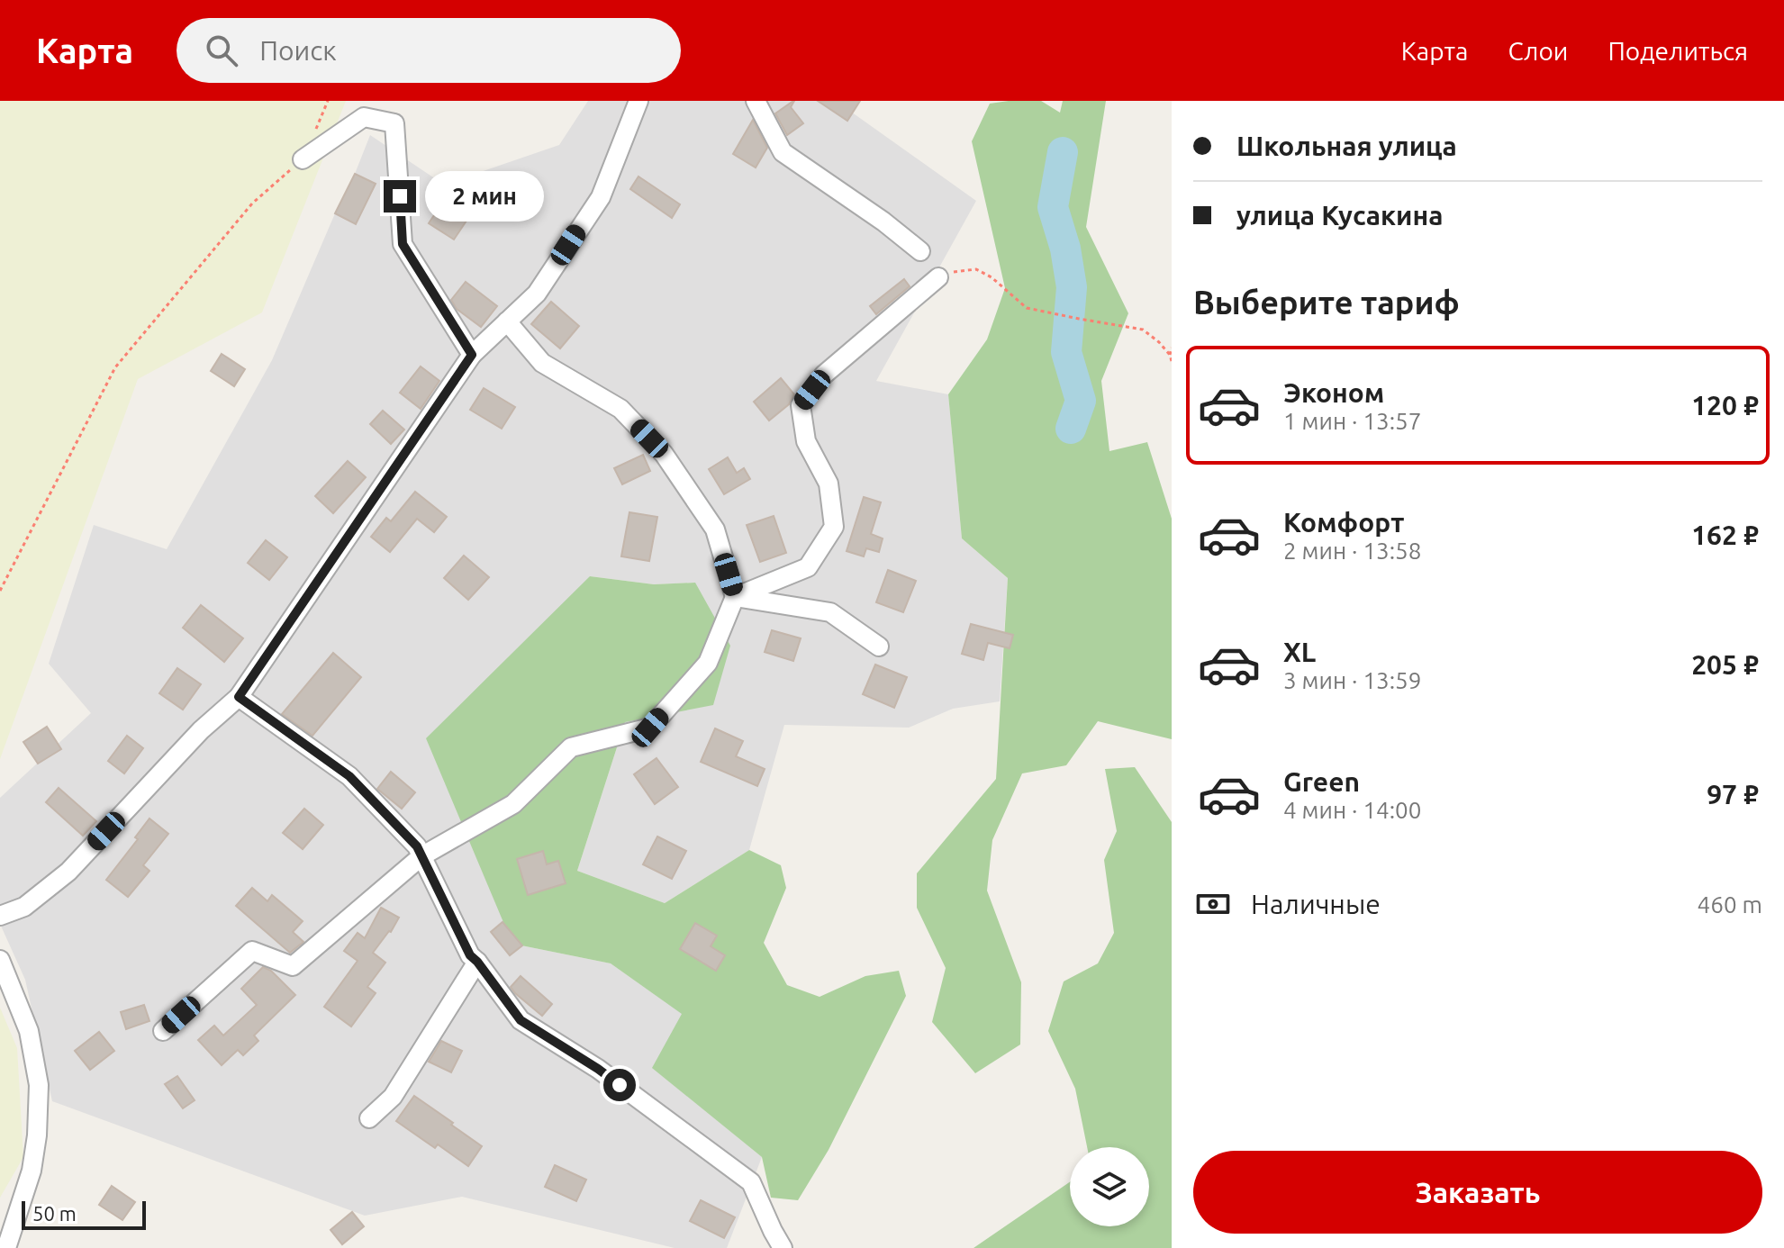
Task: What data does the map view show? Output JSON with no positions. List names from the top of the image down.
{
  "scale_bar": "50 m",
  "page": {
    "header": "Карта",
    "search": "Поиск",
    "nav": ["Карта", "Слои", "Поделиться"],
    "banner": ["Школьная улица", "улица Кусакина"],
    "bubble": "2 мин",
    "heading": "Выберите тариф",
    "list": [
      {
        "name": "Эконом",
        "note": "1 мин · 13:57",
        "value": "120 ₽"
      },
      {
        "name": "Комфорт",
        "note": "2 мин · 13:58",
        "value": "162 ₽"
      },
      {
        "name": "XL",
        "note": "3 мин · 13:59",
        "value": "205 ₽"
      },
      {
        "name": "Green",
        "note": "4 мин · 14:00",
        "value": "97 ₽"
      }
    ],
    "pay": ["Наличные", "460 m"],
    "buttons": "Заказать",
    "scale": "50 m"
  }
}
